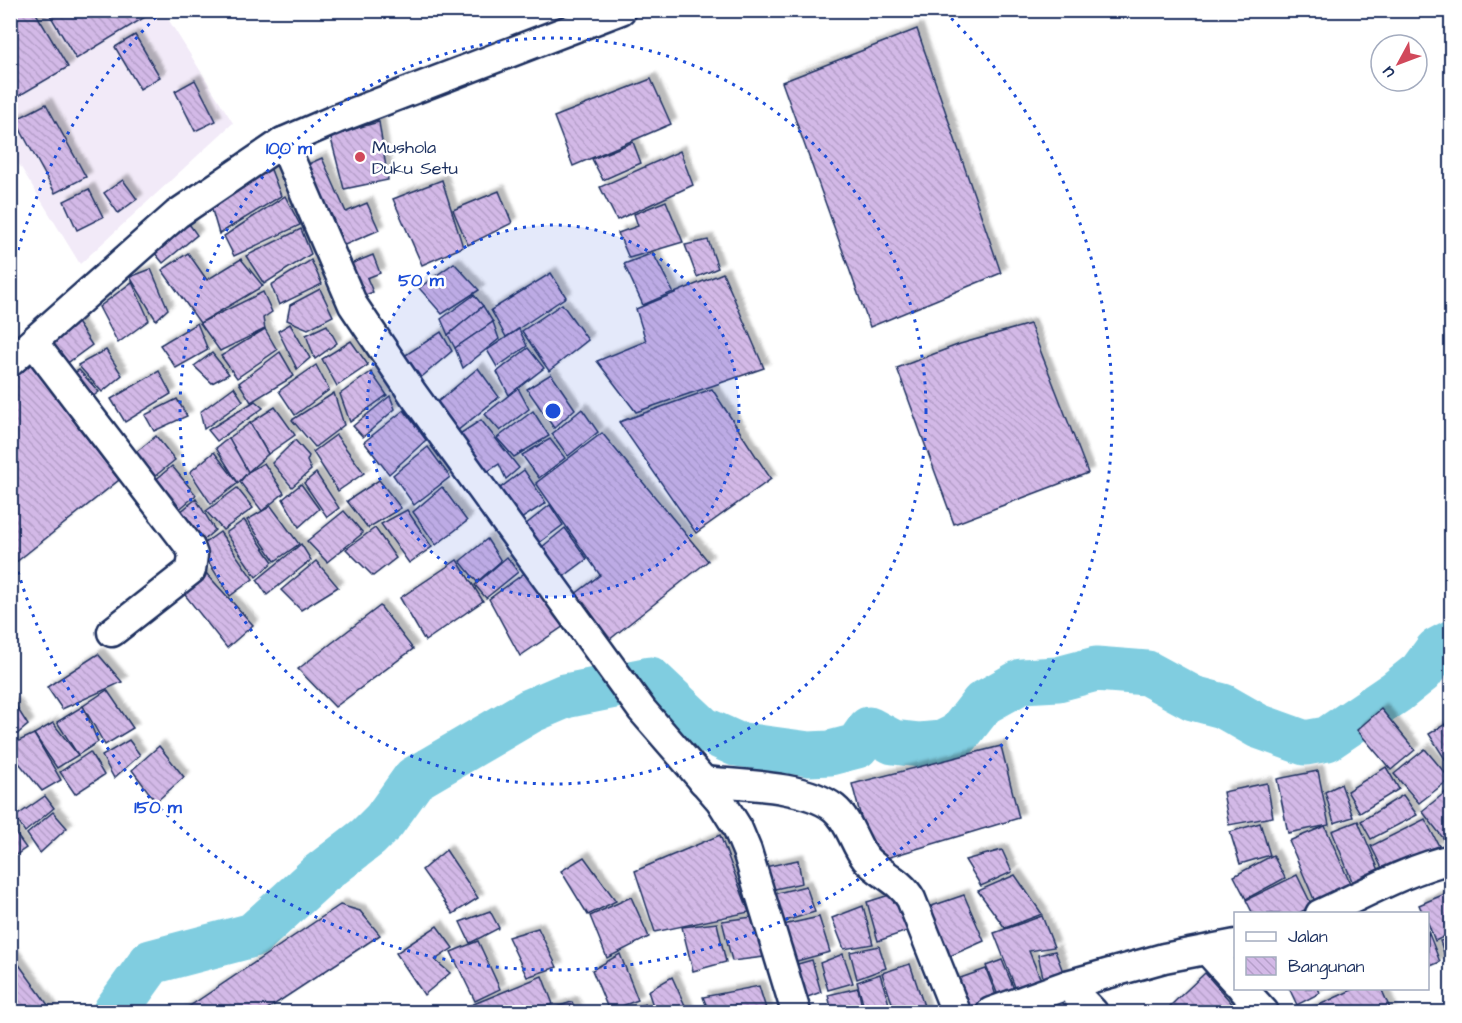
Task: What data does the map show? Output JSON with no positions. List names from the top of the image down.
{
  "places": ["Mushola Duku Setu"],
  "legend": ["Jalan", "Bangunan"],
  "north": "bottom left",
  "rings": ["100 m", "50 m", "150 m"]
}
